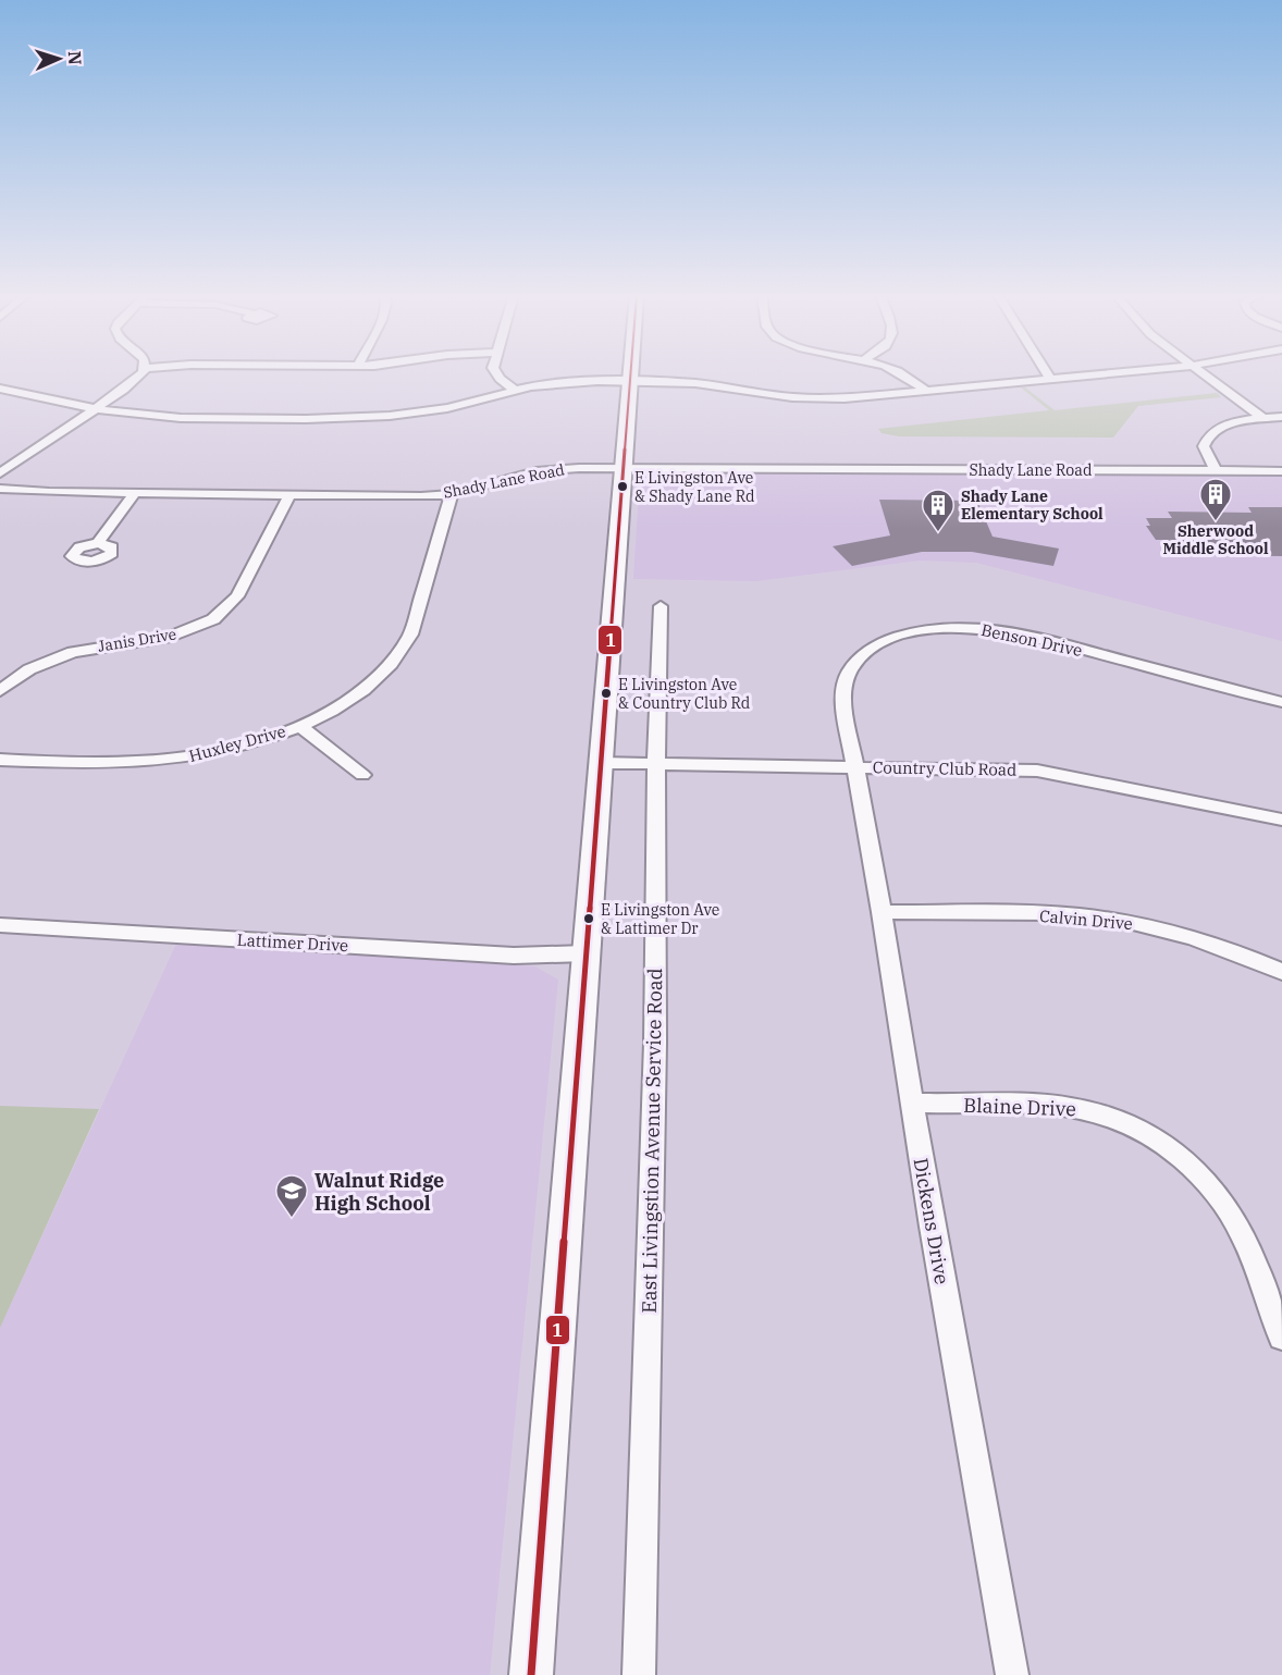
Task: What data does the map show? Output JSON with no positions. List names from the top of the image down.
{
  "streets": {
    "street": [
      "Shady Lane Road",
      "Janis Drive",
      "Benson Drive",
      "Huxley Drive",
      "Country Club Road",
      "Calvin Drive",
      "Lattimer Drive",
      "Blaine Drive",
      "East Livingstion Avenue Service Road",
      "Dickens Drive"
    ]
  },
  "crossings": [
    ["Shady Lane Road", "Janis Drive"],
    ["Shady Lane Road", "Huxley Drive"],
    ["Benson Drive", "Country Club Road"],
    ["Benson Drive", "Dickens Drive"],
    ["Country Club Road", "East Livingstion Avenue Service Road"],
    ["Country Club Road", "Dickens Drive"],
    ["Calvin Drive", "Dickens Drive"],
    ["Blaine Drive", "Dickens Drive"]
  ],
  "places": {
    "other": ["E Livingston Ave & Shady Lane Rd", "E Livingston Ave & Country Club Rd", "E Livingston Ave & Lattimer Dr"],
    "building": ["Sherwood Middle School", "Shady Lane Elementary School"],
    "school or university": ["Walnut Ridge High School"]
  },
  "lines": ["transit line 1"],
  "north": "right"
}
